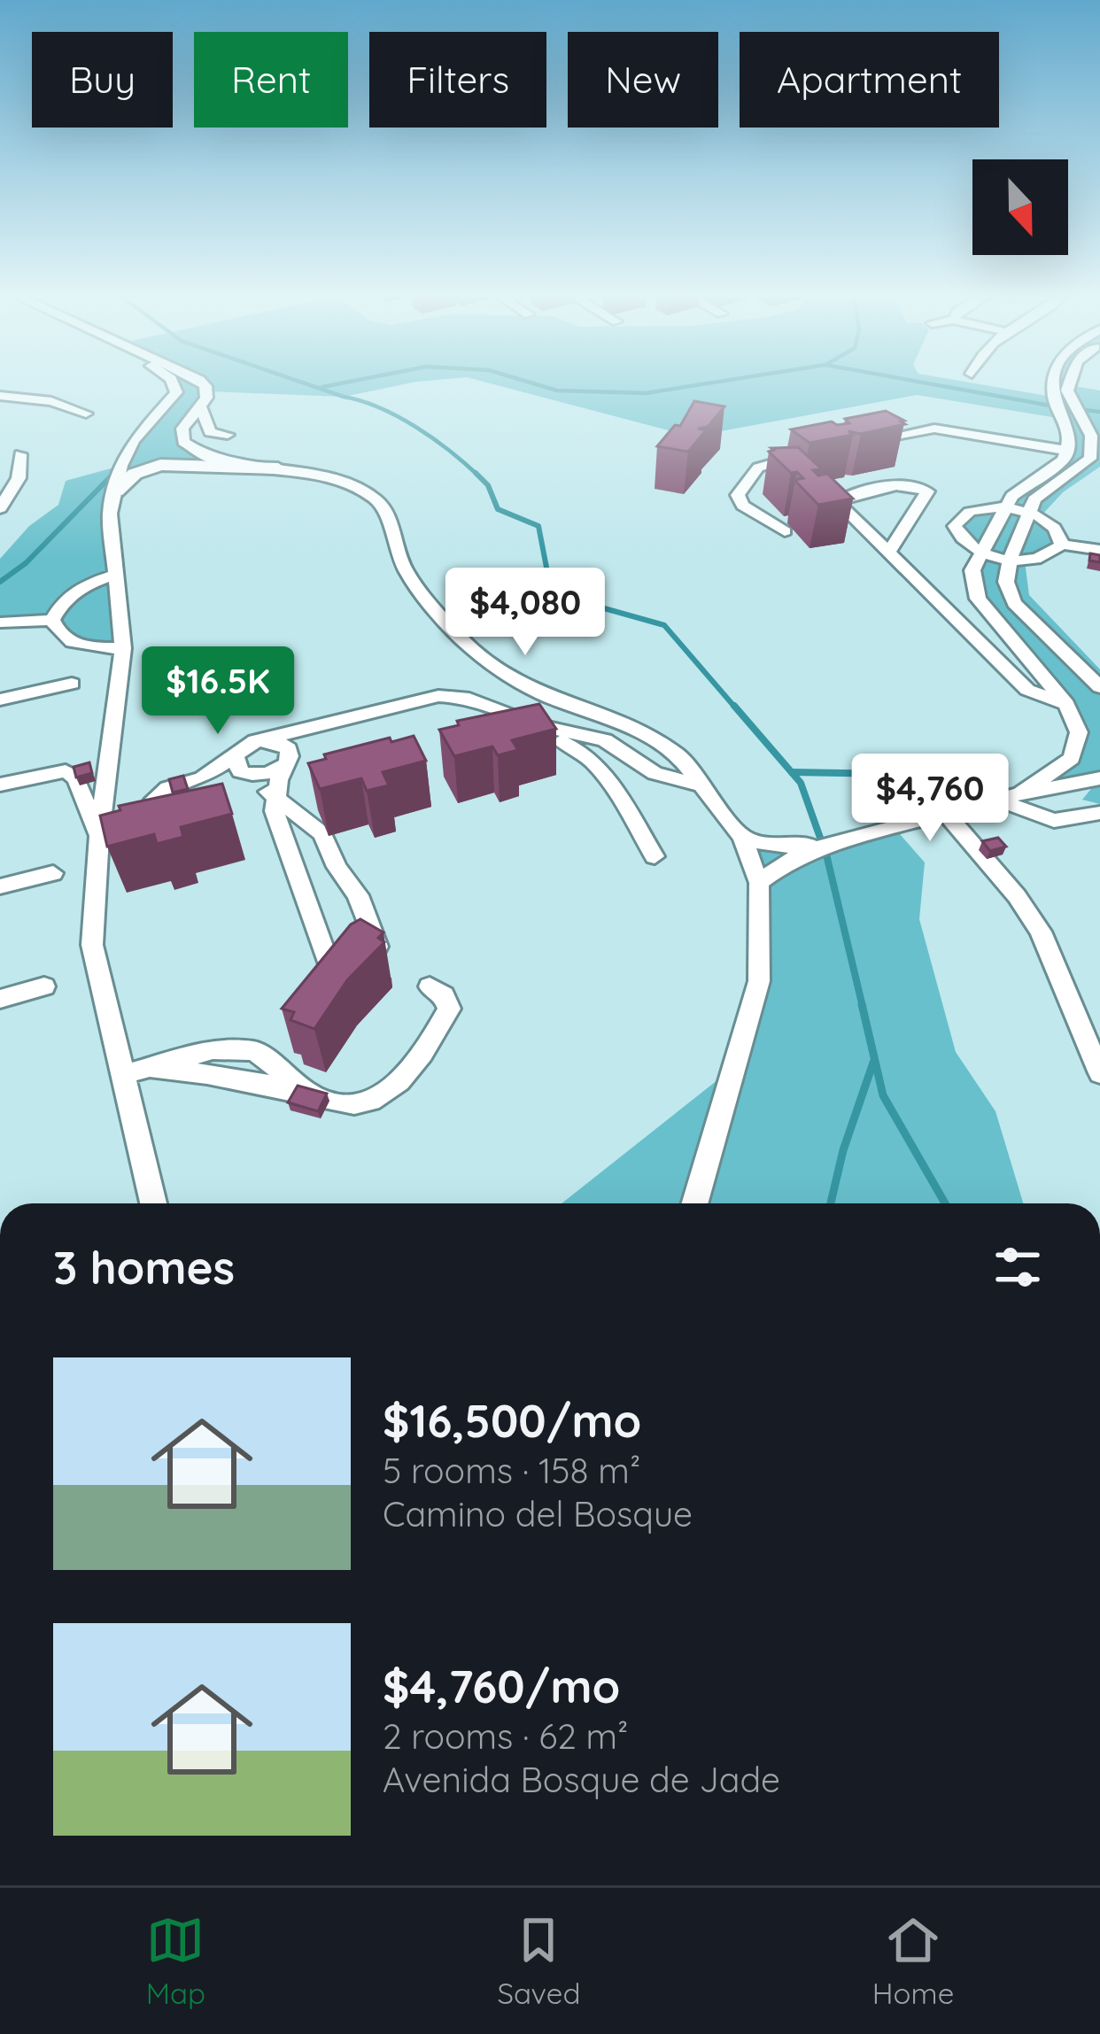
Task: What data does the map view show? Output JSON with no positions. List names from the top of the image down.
{
  "north": "bottom",
  "page": {
    "chip": [
      "Buy",
      "Rent",
      "Filters",
      "New",
      "Apartment"
    ],
    "price": ["$4,080", "$16.5K", "$4,760"],
    "heading": "3 homes",
    "list": [
      {
        "name": "$16,500/mo",
        "note": "5 rooms · 158 m² · Camino del Bosque"
      },
      {
        "name": "$4,760/mo",
        "note": "2 rooms · 62 m² · Avenida Bosque de Jade"
      }
    ],
    "tabs": ["Map", "Saved", "Home"]
  }
}
